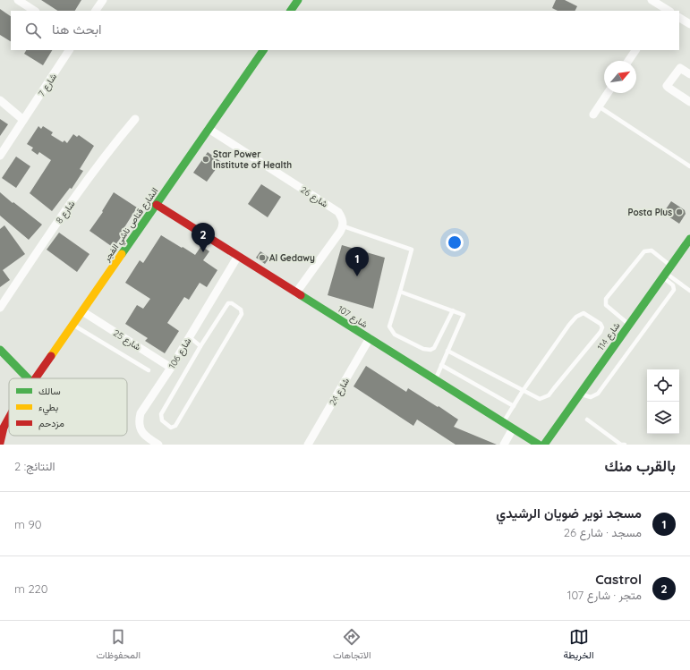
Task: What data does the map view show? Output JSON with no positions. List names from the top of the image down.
{
  "streets": {
    "street": [
      "شارع 7",
      "شارع 26",
      "شارع 8",
      "الشارع قناص ناشي الفجر",
      "شارع 107",
      "شارع 114",
      "شارع 25",
      "شارع 106",
      "شارع 24"
    ]
  },
  "crossings": [
    ["شارع 26", "الشارع قناص ناشي الفجر"],
    ["الشارع قناص ناشي الفجر", "شارع 107"],
    ["الشارع قناص ناشي الفجر", "شارع 25"],
    ["شارع 107", "شارع 106"],
    ["شارع 107", "شارع 24"],
    ["شارع 25", "شارع 106"]
  ],
  "places": ["Star Power Institute of Health", "Posta Plus", "Al Gedawy"],
  "legend": ["سالك", "بطيء", "مزدحم"],
  "north": "top right",
  "page": {
    "search": "ابحث هنا",
    "pins": ["2", "1"],
    "heading": ["بالقرب منك", "النتائج: 2"],
    "list": [
      {
        "mark": "1",
        "name": "مسجد نوير ضويان الرشيدي",
        "note": "مسجد · شارع 26",
        "value": "90 m"
      },
      {
        "mark": "2",
        "name": "Castrol",
        "note": "متجر · شارع 107",
        "value": "220 m"
      }
    ],
    "nav": ["الخريطة", "الاتجاهات", "المحفوظات"]
  }
}
